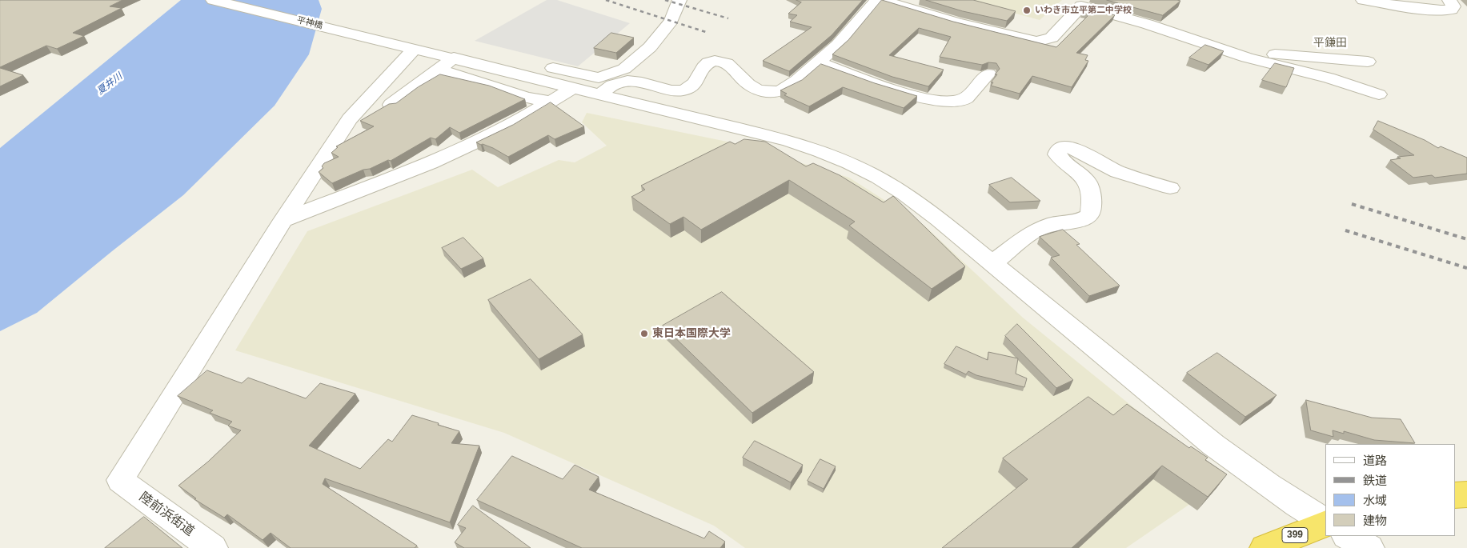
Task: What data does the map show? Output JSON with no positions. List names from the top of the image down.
{
  "streets": {
    "highway": ["399"],
    "street": ["平神橋", "陸前浜街道"]
  },
  "districts": ["平鎌田"],
  "water": ["夏井川"],
  "places": ["いわき市立平第二中学校", "東日本国際大学"],
  "legend": [
    "道路",
    "鉄道",
    "水域",
    "建物"
  ]
}
